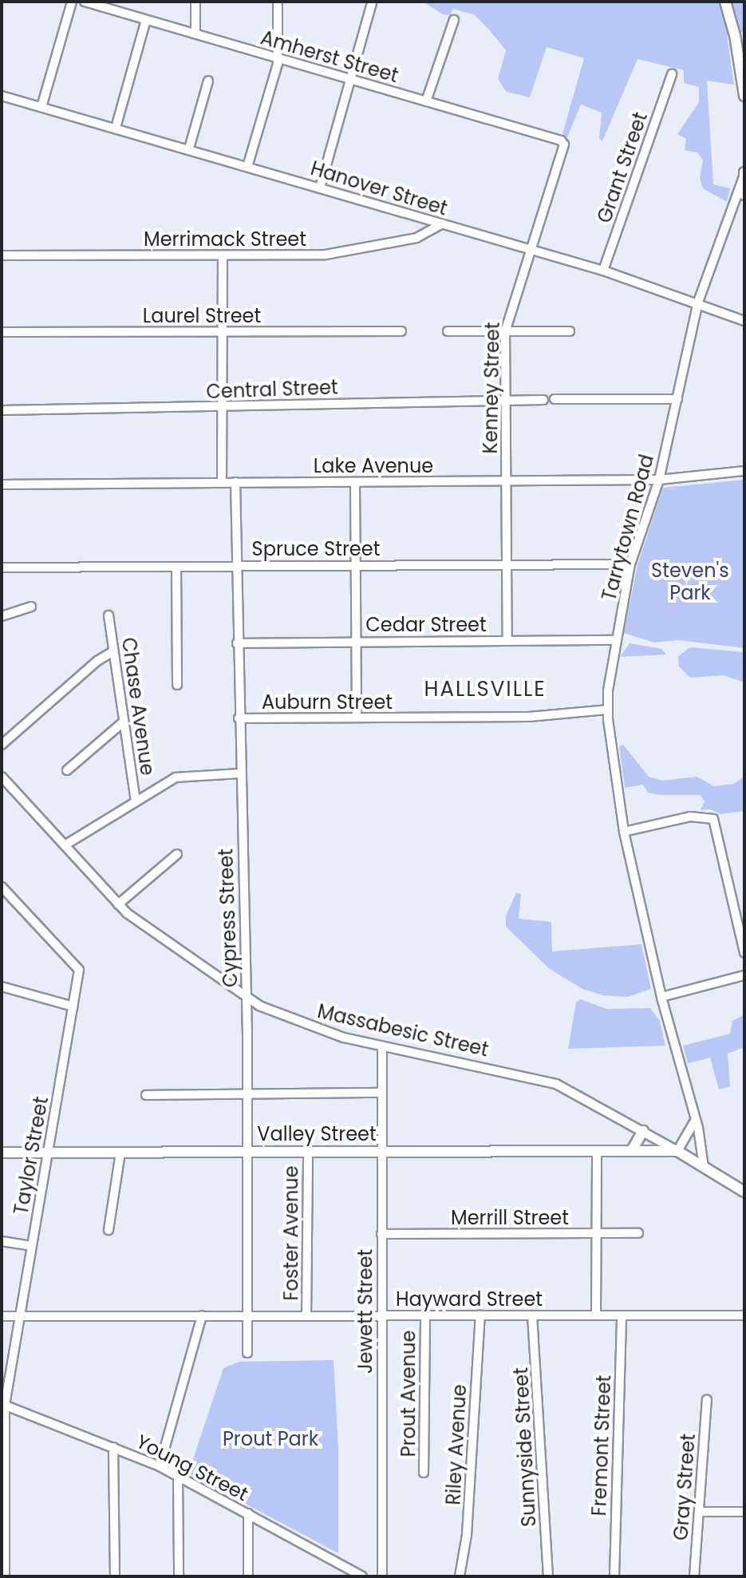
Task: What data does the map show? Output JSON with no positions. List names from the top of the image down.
{
  "streets": {
    "main road": ["Massabesic Street", "Valley Street"],
    "street": [
      "Amherst Street",
      "Grant Street",
      "Hanover Street",
      "Merrimack Street",
      "Laurel Street",
      "Kenney Street",
      "Central Street",
      "Lake Avenue",
      "Tarrytown Road",
      "Spruce Street",
      "Cedar Street",
      "Auburn Street",
      "Chase Avenue",
      "Cypress Street",
      "Taylor Street",
      "Merrill Street",
      "Foster Avenue",
      "Hayward Street",
      "Jewett Street",
      "Prout Avenue",
      "Riley Avenue",
      "Fremont Street",
      "Sunnyside Street",
      "Young Street",
      "Gray Street"
    ]
  },
  "crossings": [
    ["Amherst Street", "Kenney Street"],
    ["Grant Street", "Hanover Street"],
    ["Hanover Street", "Merrimack Street"],
    ["Hanover Street", "Kenney Street"],
    ["Hanover Street", "Tarrytown Road"],
    ["Kenney Street", "Central Street"],
    ["Kenney Street", "Lake Avenue"],
    ["Kenney Street", "Spruce Street"],
    ["Kenney Street", "Cedar Street"],
    ["Lake Avenue", "Tarrytown Road"],
    ["Lake Avenue", "Cypress Street"],
    ["Tarrytown Road", "Spruce Street"],
    ["Tarrytown Road", "Cedar Street"],
    ["Tarrytown Road", "Auburn Street"],
    ["Tarrytown Road", "Massabesic Street"],
    ["Spruce Street", "Cypress Street"],
    ["Cedar Street", "Cypress Street"],
    ["Auburn Street", "Cypress Street"],
    ["Cypress Street", "Massabesic Street"],
    ["Cypress Street", "Valley Street"],
    ["Cypress Street", "Hayward Street"],
    ["Massabesic Street", "Valley Street"],
    ["Massabesic Street", "Jewett Street"],
    ["Valley Street", "Taylor Street"],
    ["Valley Street", "Foster Avenue"],
    ["Valley Street", "Jewett Street"],
    ["Taylor Street", "Hayward Street"],
    ["Taylor Street", "Young Street"],
    ["Merrill Street", "Jewett Street"],
    ["Foster Avenue", "Hayward Street"],
    ["Hayward Street", "Jewett Street"],
    ["Hayward Street", "Prout Avenue"],
    ["Hayward Street", "Riley Avenue"],
    ["Hayward Street", "Fremont Street"],
    ["Hayward Street", "Sunnyside Street"]
  ],
  "districts": ["HALLSVILLE"],
  "parks": ["Steven's Park", "Prout Park"]
}
